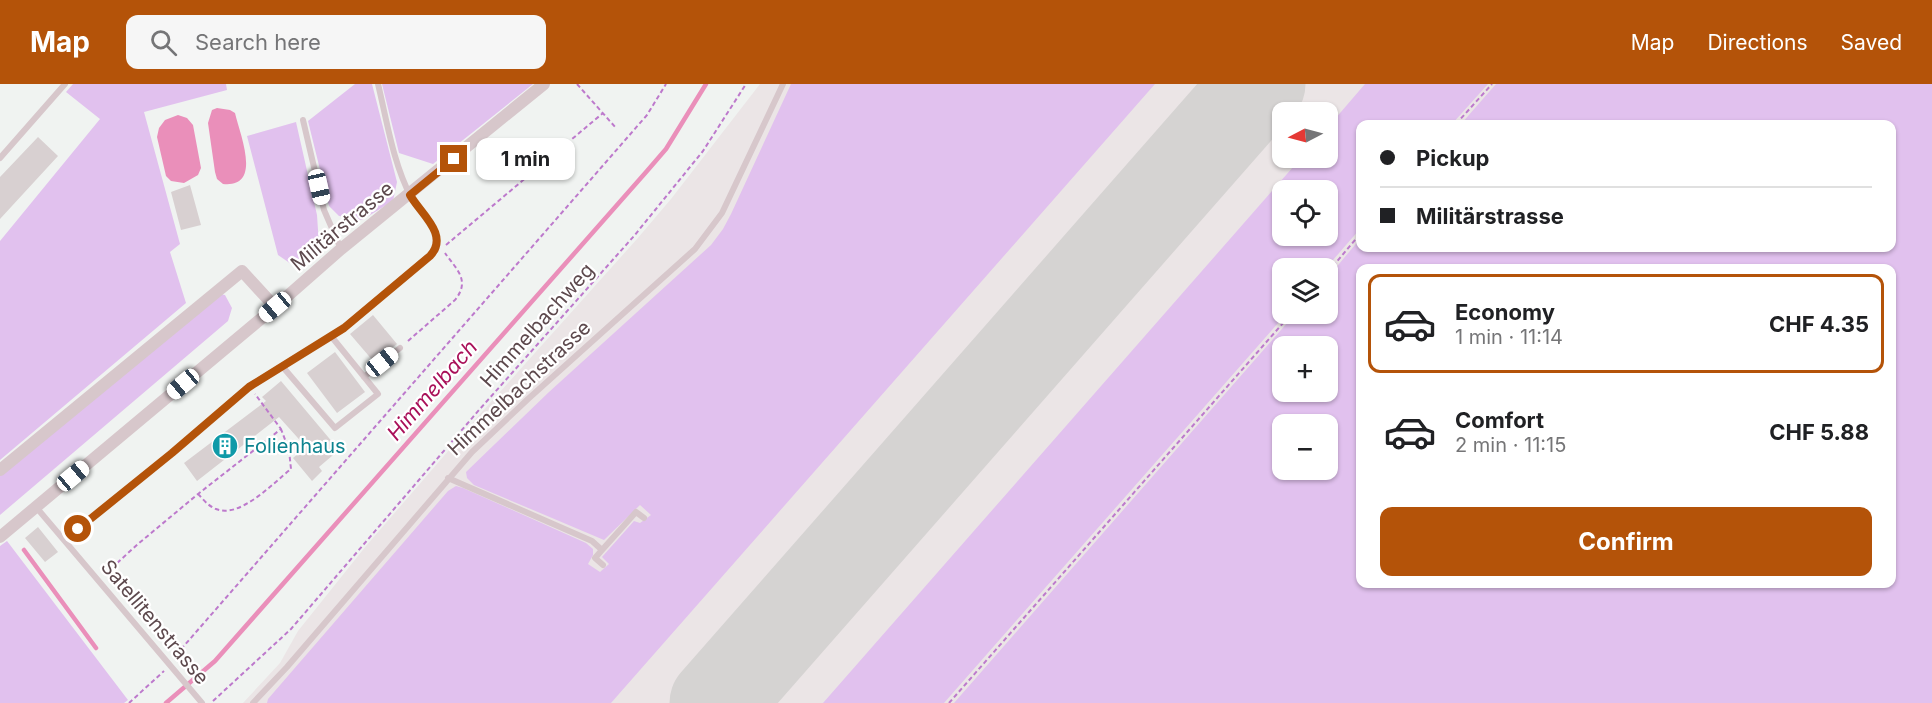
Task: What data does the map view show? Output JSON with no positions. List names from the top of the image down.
{
  "streets": {
    "street": ["Militärstrasse"],
    "lane": ["Himmelbachstrasse", "Satellitenstrasse"],
    "path": ["Himmelbachweg"]
  },
  "crossings": [
    ["Militärstrasse", "Satellitenstrasse"]
  ],
  "water": ["Himmelbach"],
  "places": {
    "building": ["Folienhaus"]
  },
  "north": "left",
  "page": {
    "header": "Map",
    "search": "Search here",
    "nav": ["Map", "Directions", "Saved"],
    "map_buttons": ["+", "−"],
    "banner": ["Pickup", "Militärstrasse"],
    "bubble": "1 min",
    "list": [
      {
        "name": "Economy",
        "note": "1 min · 11:14",
        "value": "CHF 4.35"
      },
      {
        "name": "Comfort",
        "note": "2 min · 11:15",
        "value": "CHF 5.88"
      }
    ],
    "buttons": "Confirm"
  }
}
